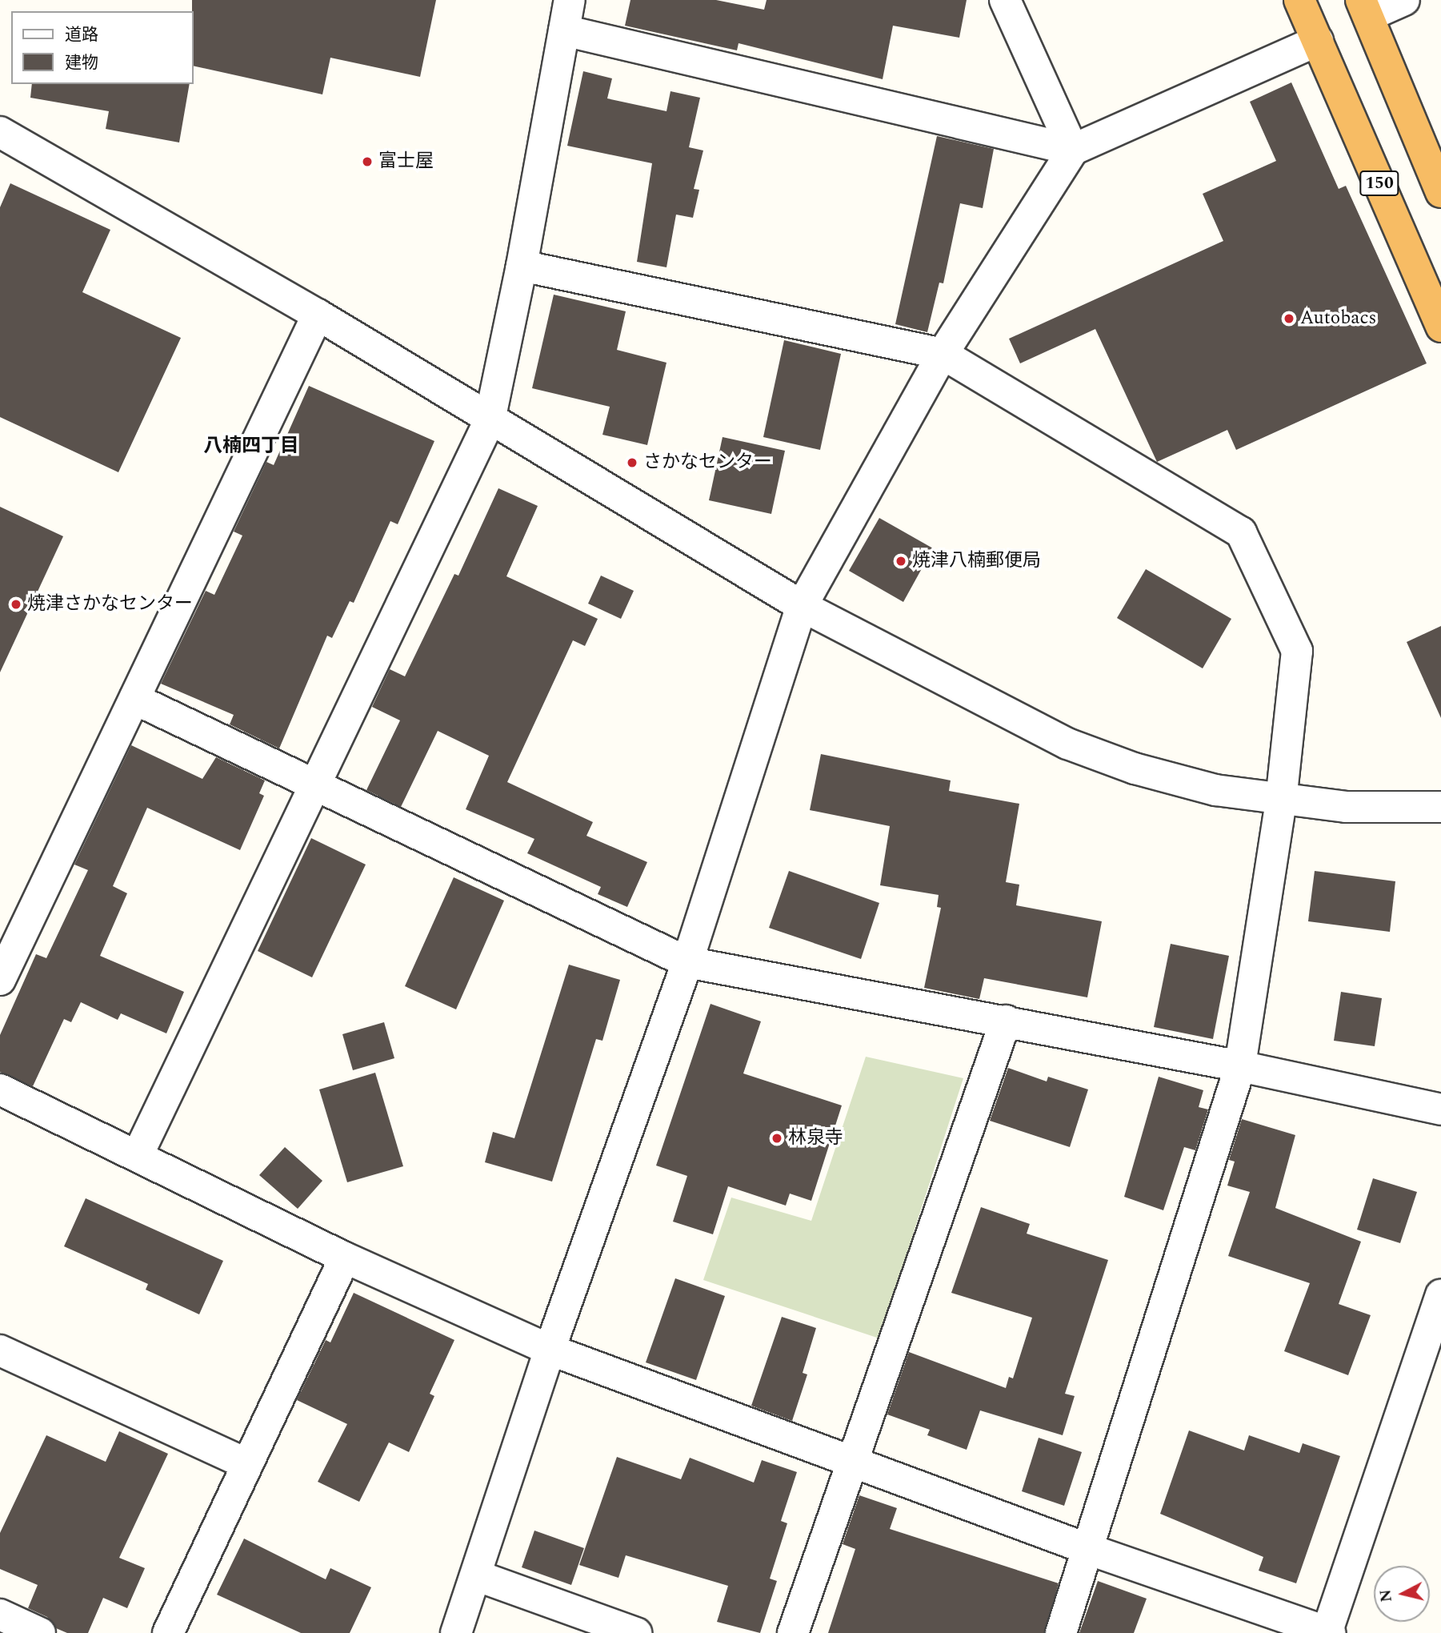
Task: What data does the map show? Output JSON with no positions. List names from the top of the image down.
{
  "streets": {
    "highway": ["150"]
  },
  "districts": ["八楠四丁目"],
  "places": [
    "富士屋",
    "Autobacs",
    "さかなセンター",
    "焼津八楠郵便局",
    "焼津さかなセンター",
    "林泉寺"
  ],
  "legend": ["道路", "建物"],
  "north": "left"
}
